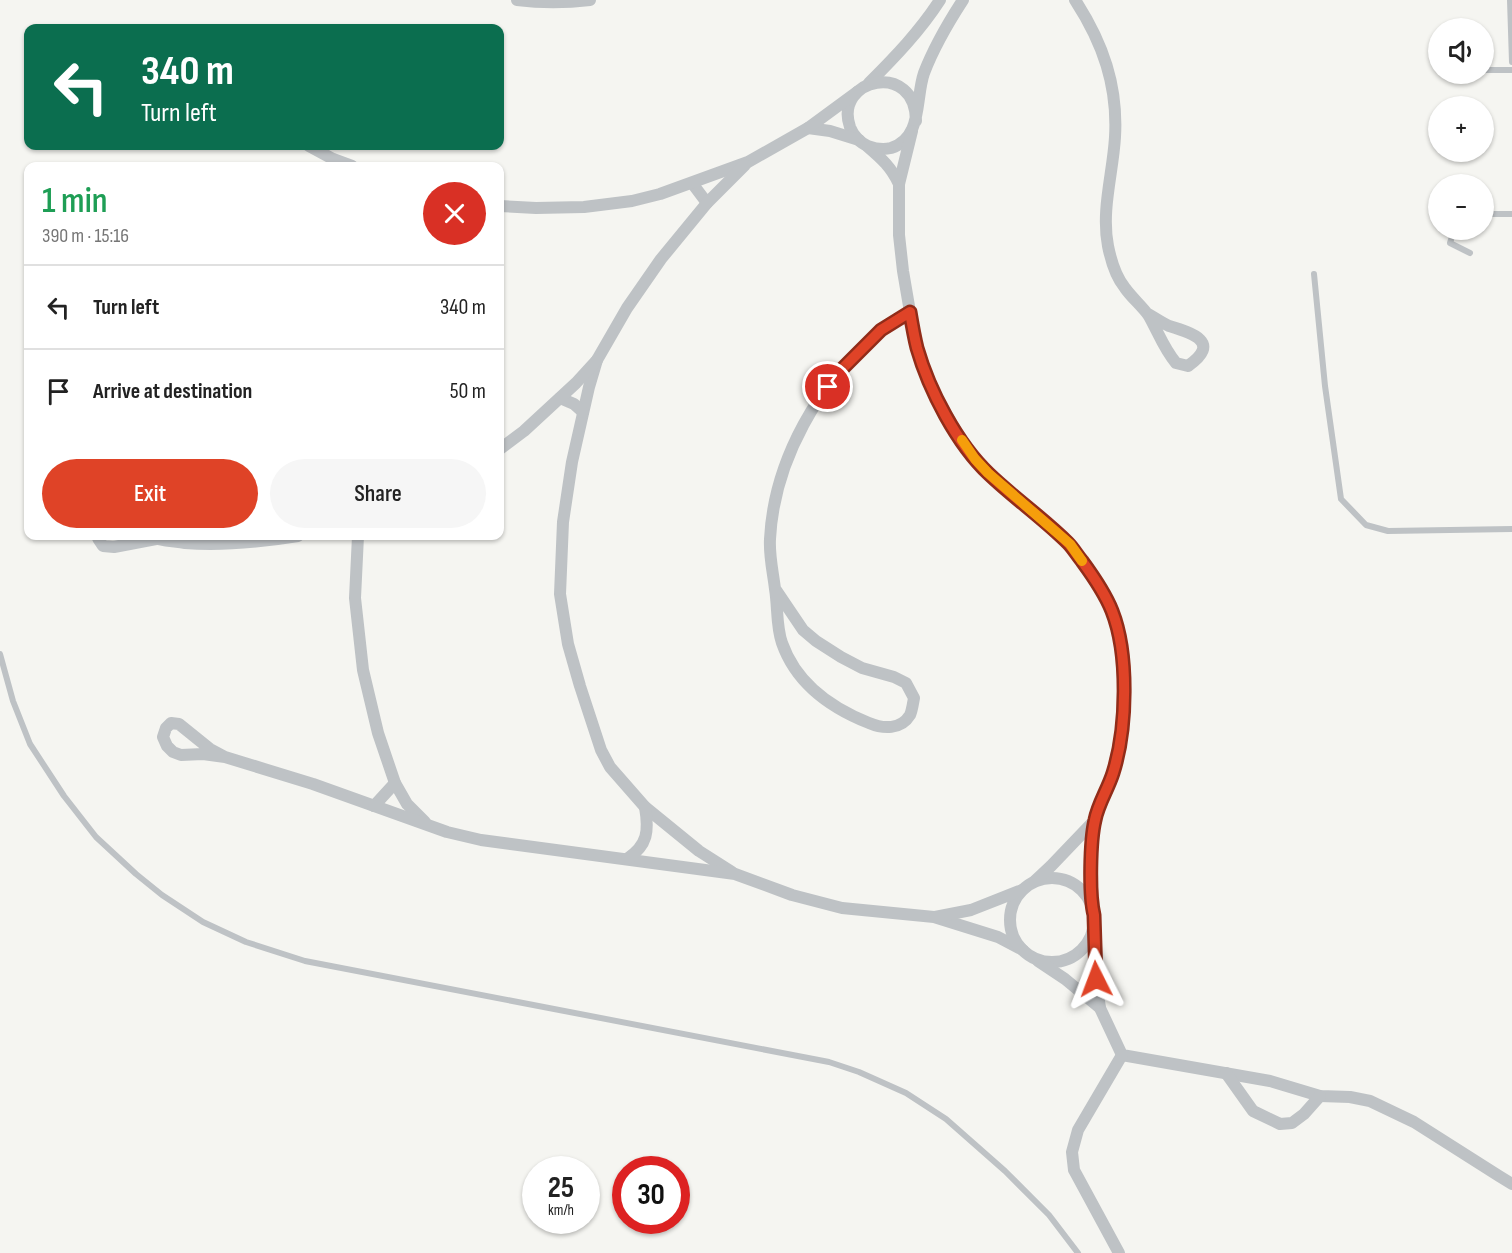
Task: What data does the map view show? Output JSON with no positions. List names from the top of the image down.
{
  "page": {
    "map_buttons": ["+", "−"],
    "turn": ["340 m", "Turn left"],
    "heading": ["1 min", "390 m · 15:16"],
    "list": [
      {
        "name": "Turn left",
        "value": "340 m"
      },
      {
        "name": "Arrive at destination",
        "value": "50 m"
      }
    ],
    "buttons": ["Exit", "Share"],
    "speed": "25 km/h",
    "limit": "30"
  }
}
